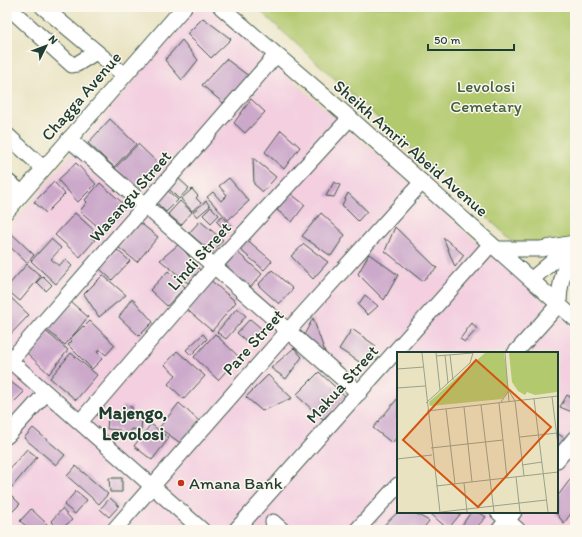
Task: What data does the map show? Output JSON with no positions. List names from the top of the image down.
{
  "streets": {
    "street": [
      "Chagga Avenue",
      "Sheikh Amrir Abeid Avenue",
      "Wasangu Street",
      "Lindi Street",
      "Pare Street",
      "Makua Street"
    ]
  },
  "crossings": [
    ["Sheikh Amrir Abeid Avenue", "Wasangu Street"],
    ["Sheikh Amrir Abeid Avenue", "Lindi Street"],
    ["Sheikh Amrir Abeid Avenue", "Pare Street"],
    ["Sheikh Amrir Abeid Avenue", "Makua Street"]
  ],
  "districts": ["Majengo, Levolosi"],
  "parks": ["Levolosi Cemetary"],
  "places": ["Amana Bank"],
  "scale_bar": "50 m",
  "north": "top right"
}
